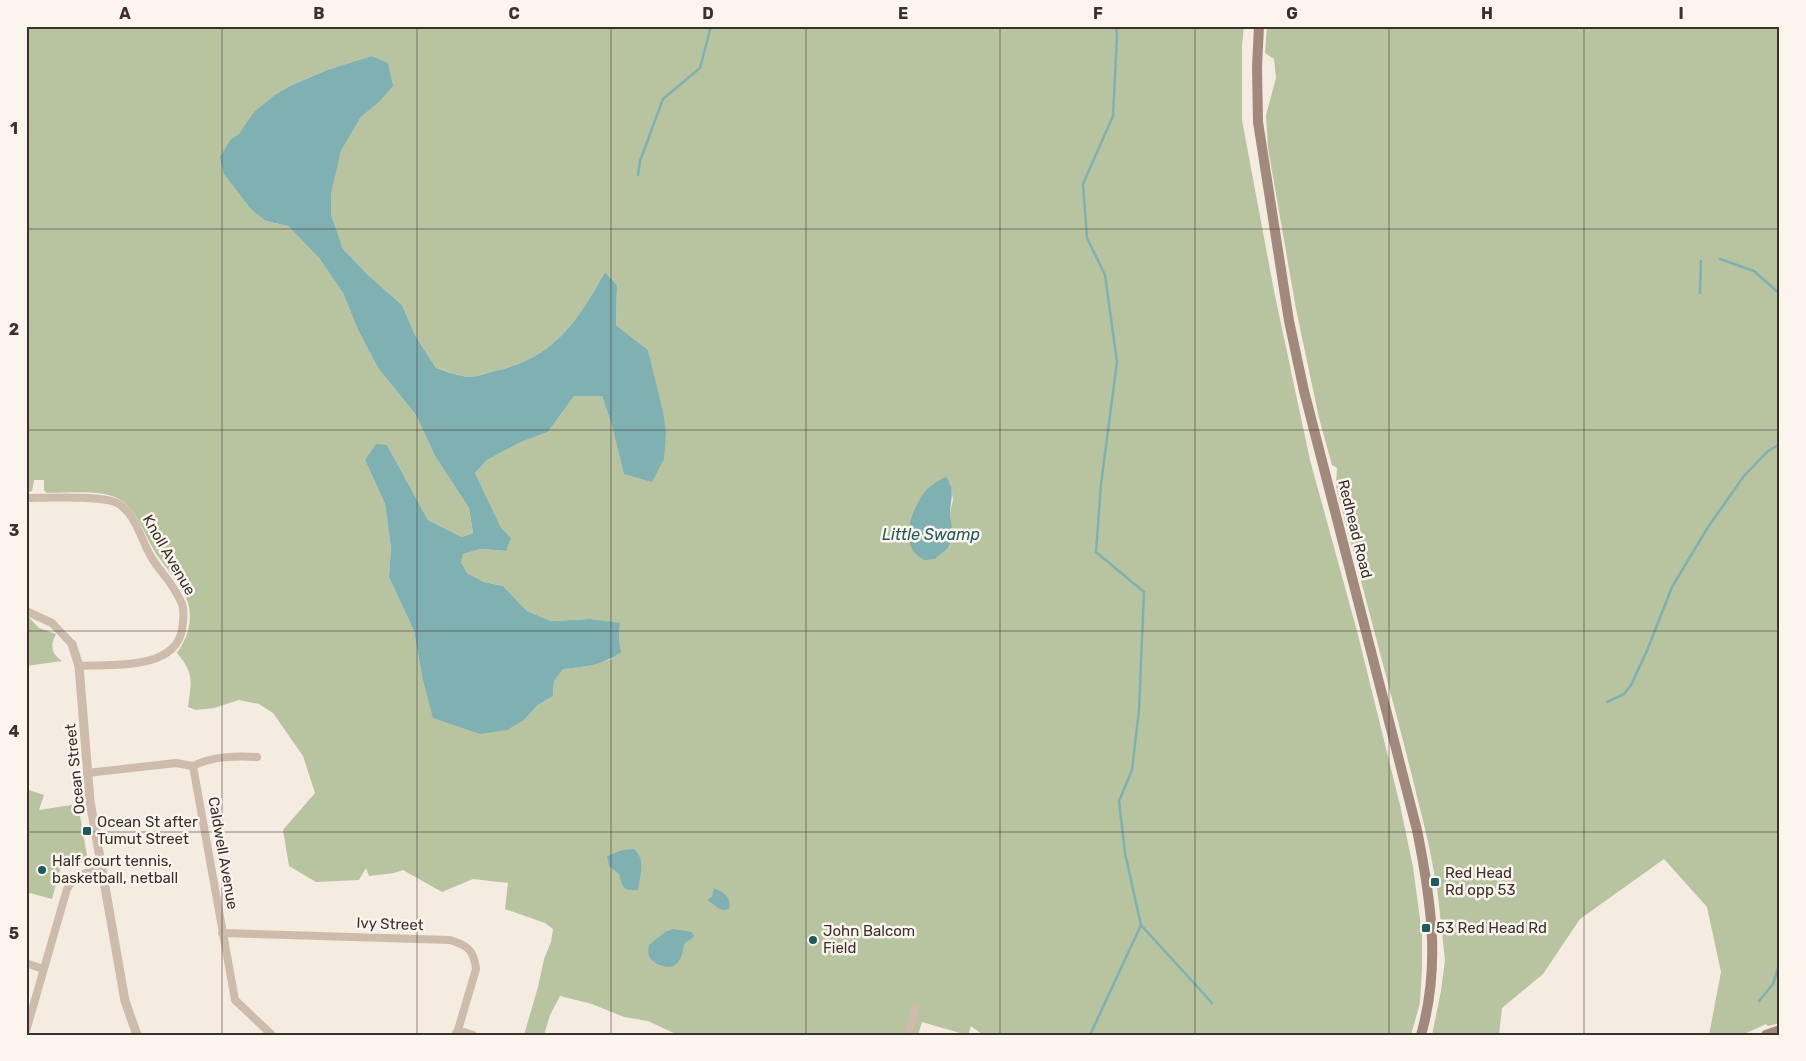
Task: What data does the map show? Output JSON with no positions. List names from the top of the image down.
{
  "streets": {
    "main road": ["Redhead Road"],
    "street": [
      "Knoll Avenue",
      "Ocean Street",
      "Caldwell Avenue",
      "Ivy Street"
    ]
  },
  "crossings": [
    ["Knoll Avenue", "Ocean Street"],
    ["Caldwell Avenue", "Ivy Street"]
  ],
  "water": ["Little Swamp"],
  "places": {
    "transit": ["Ocean St after Tumut Street", "Red Head Rd opp 53", "53 Red Head Rd"],
    "other": ["Half court tennis, basketball, netball", "John Balcom Field"]
  },
  "grid": {
    "columns": [
      "A",
      "B",
      "C",
      "D",
      "E",
      "F",
      "G",
      "H",
      "I"
    ],
    "rows": [
      "1",
      "2",
      "3",
      "4",
      "5"
    ]
  }
}
